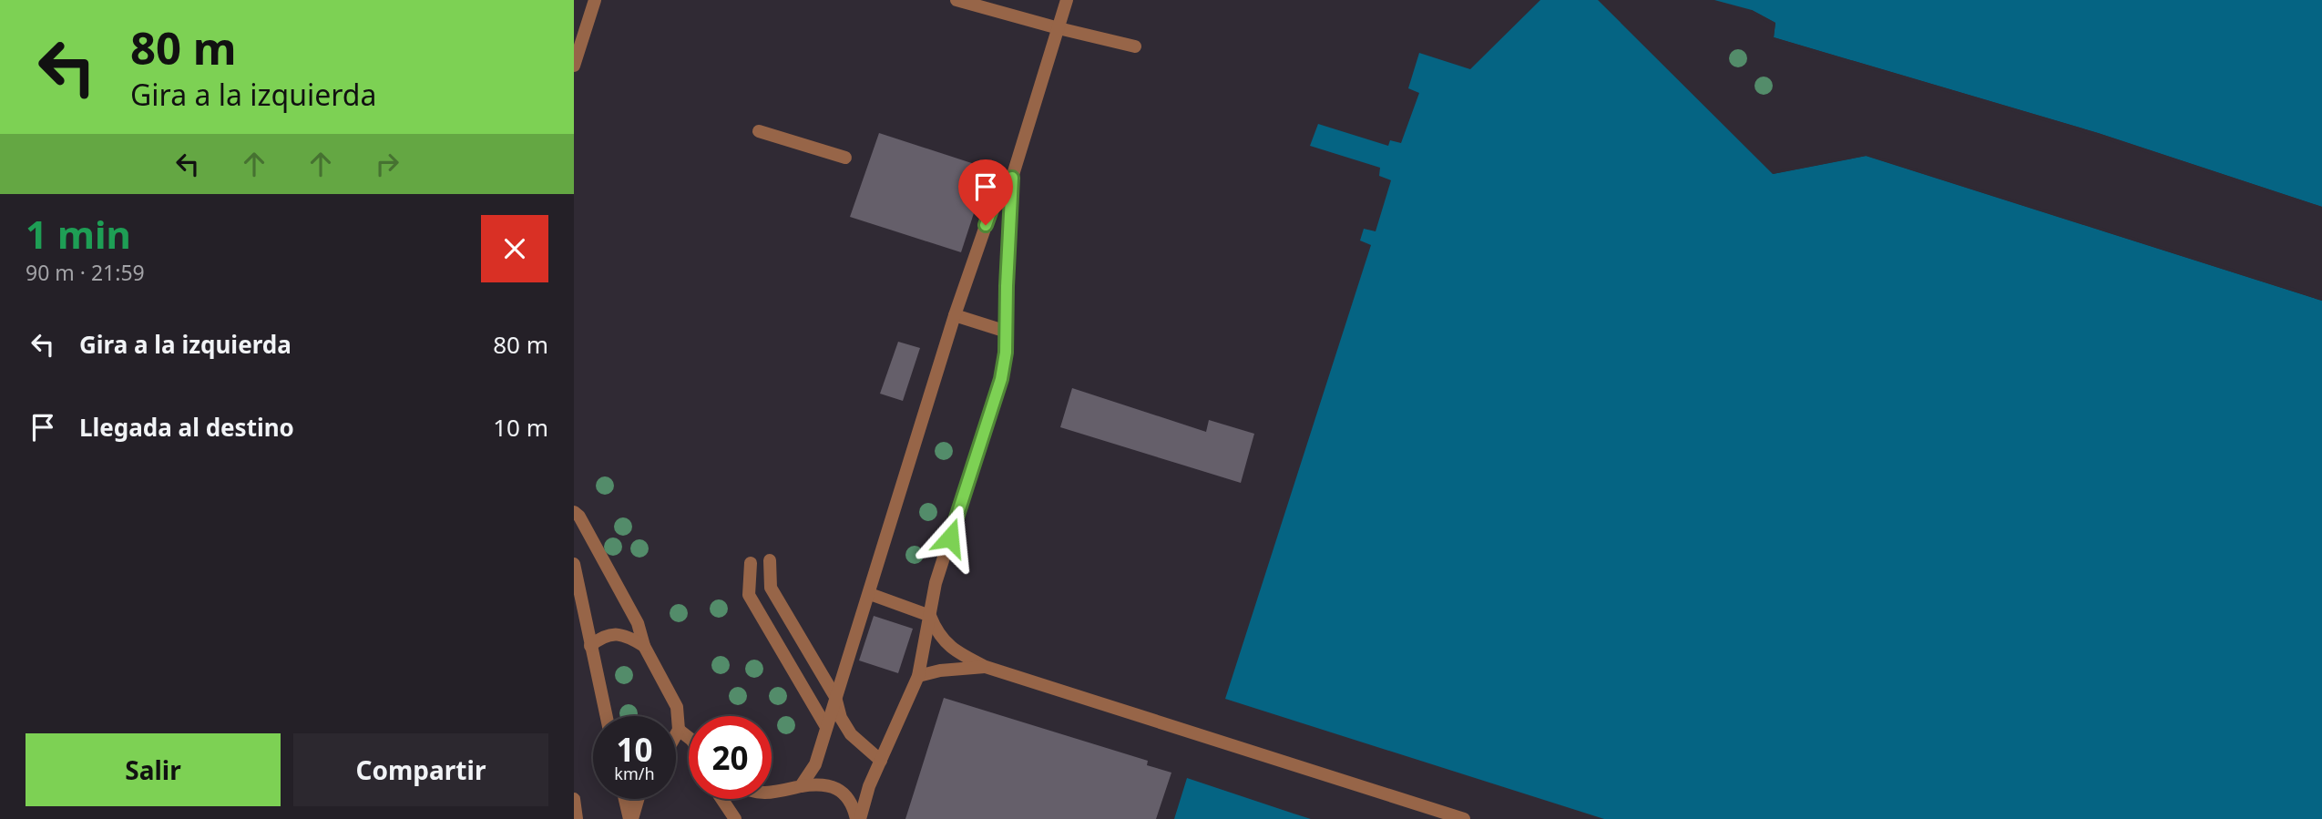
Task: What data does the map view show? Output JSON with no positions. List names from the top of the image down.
{
  "page": {
    "turn": ["80 m", "Gira a la izquierda"],
    "heading": ["1 min", "90 m · 21:59"],
    "list": [
      {
        "name": "Gira a la izquierda",
        "value": "80 m"
      },
      {
        "name": "Llegada al destino",
        "value": "10 m"
      }
    ],
    "speed": "10 km/h",
    "limit": "20",
    "buttons": ["Salir", "Compartir"]
  }
}
